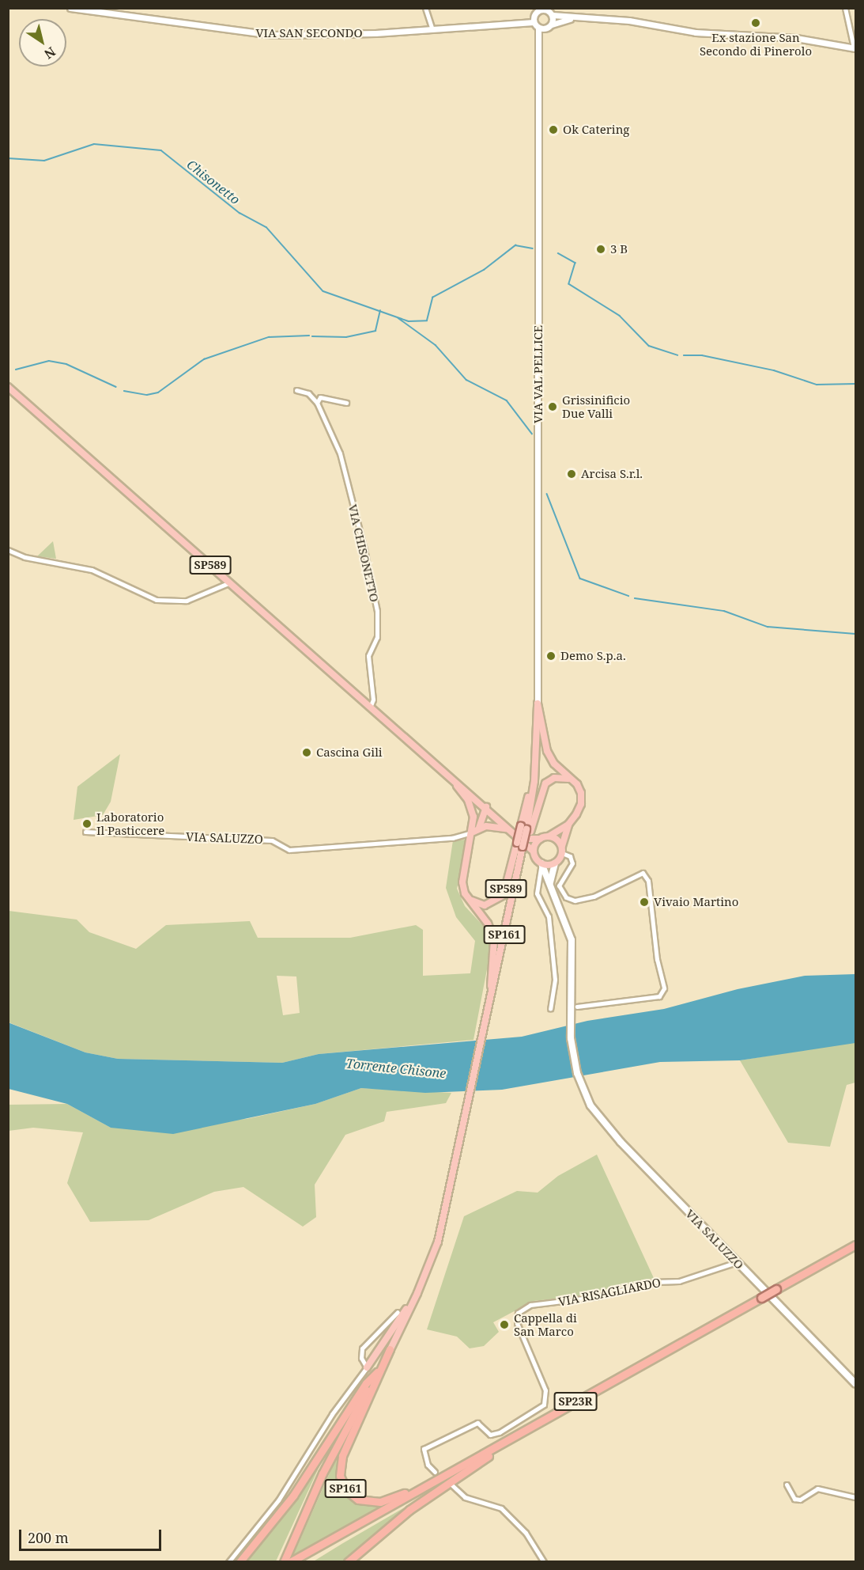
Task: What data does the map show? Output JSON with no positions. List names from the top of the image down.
{
  "streets": {
    "highway": ["SP161", "SP23R"],
    "main road": ["SP589", "VIA SALUZZO"],
    "street": [
      "VIA SAN SECONDO",
      "VIA VAL PELLICE",
      "VIA CHISONETTO",
      "VIA RISAGLIARDO"
    ]
  },
  "crossings": [
    ["VIA VAL PELLICE", "SP161"],
    ["VIA CHISONETTO", "SP589"],
    ["SP589", "VIA SALUZZO"],
    ["SP589", "SP161"],
    ["VIA SALUZZO", "VIA RISAGLIARDO"],
    ["SP161", "SP23R"]
  ],
  "water": ["Chisonetto", "Torrente Chisone"],
  "places": [
    "Ex stazione San Secondo di Pinerolo",
    "Ok Catering",
    "3 B",
    "Grissinificio Due Valli",
    "Arcisa S.r.l.",
    "Demo S.p.a.",
    "Cascina Gili",
    "Laboratorio Il Pasticcere",
    "Vivaio Martino",
    "Cappella di San Marco"
  ],
  "scale_bar": "200 m",
  "north": "bottom right"
}
